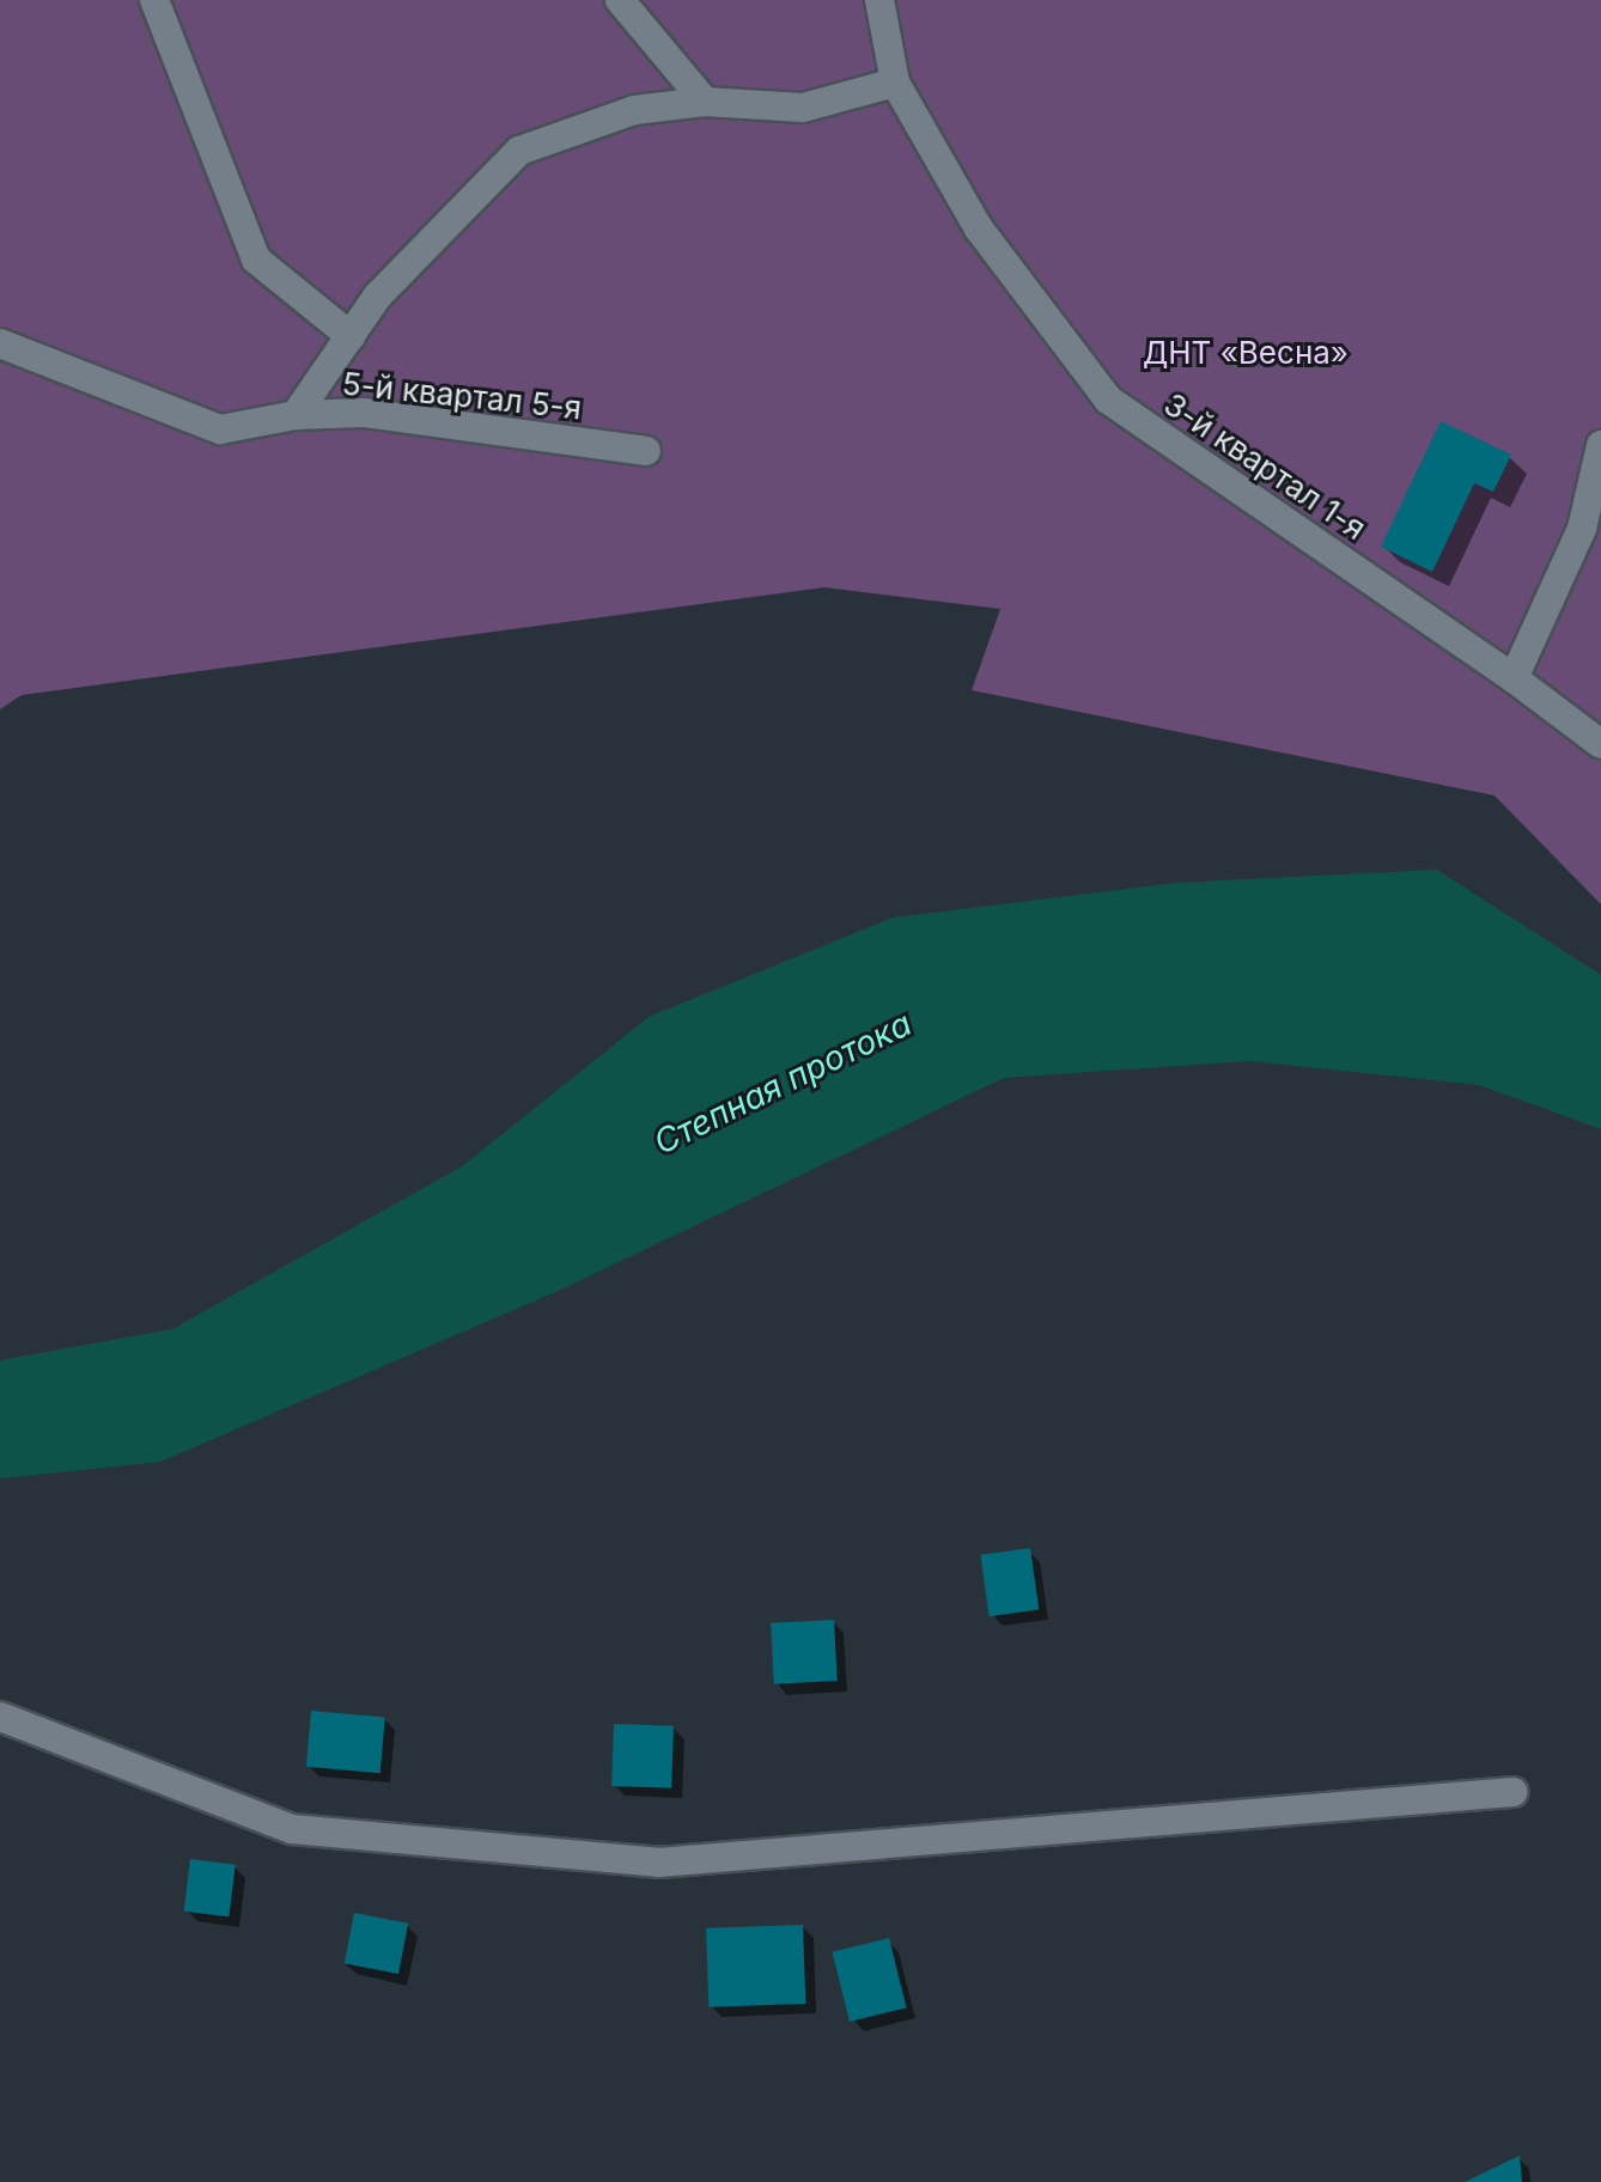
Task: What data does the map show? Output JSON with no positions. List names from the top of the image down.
{
  "streets": {
    "street": ["5-й квартал 5-я", "3-й квартал 1-я"]
  },
  "water": ["Степная протока"],
  "parks": ["ДНТ «Весна»"]
}
